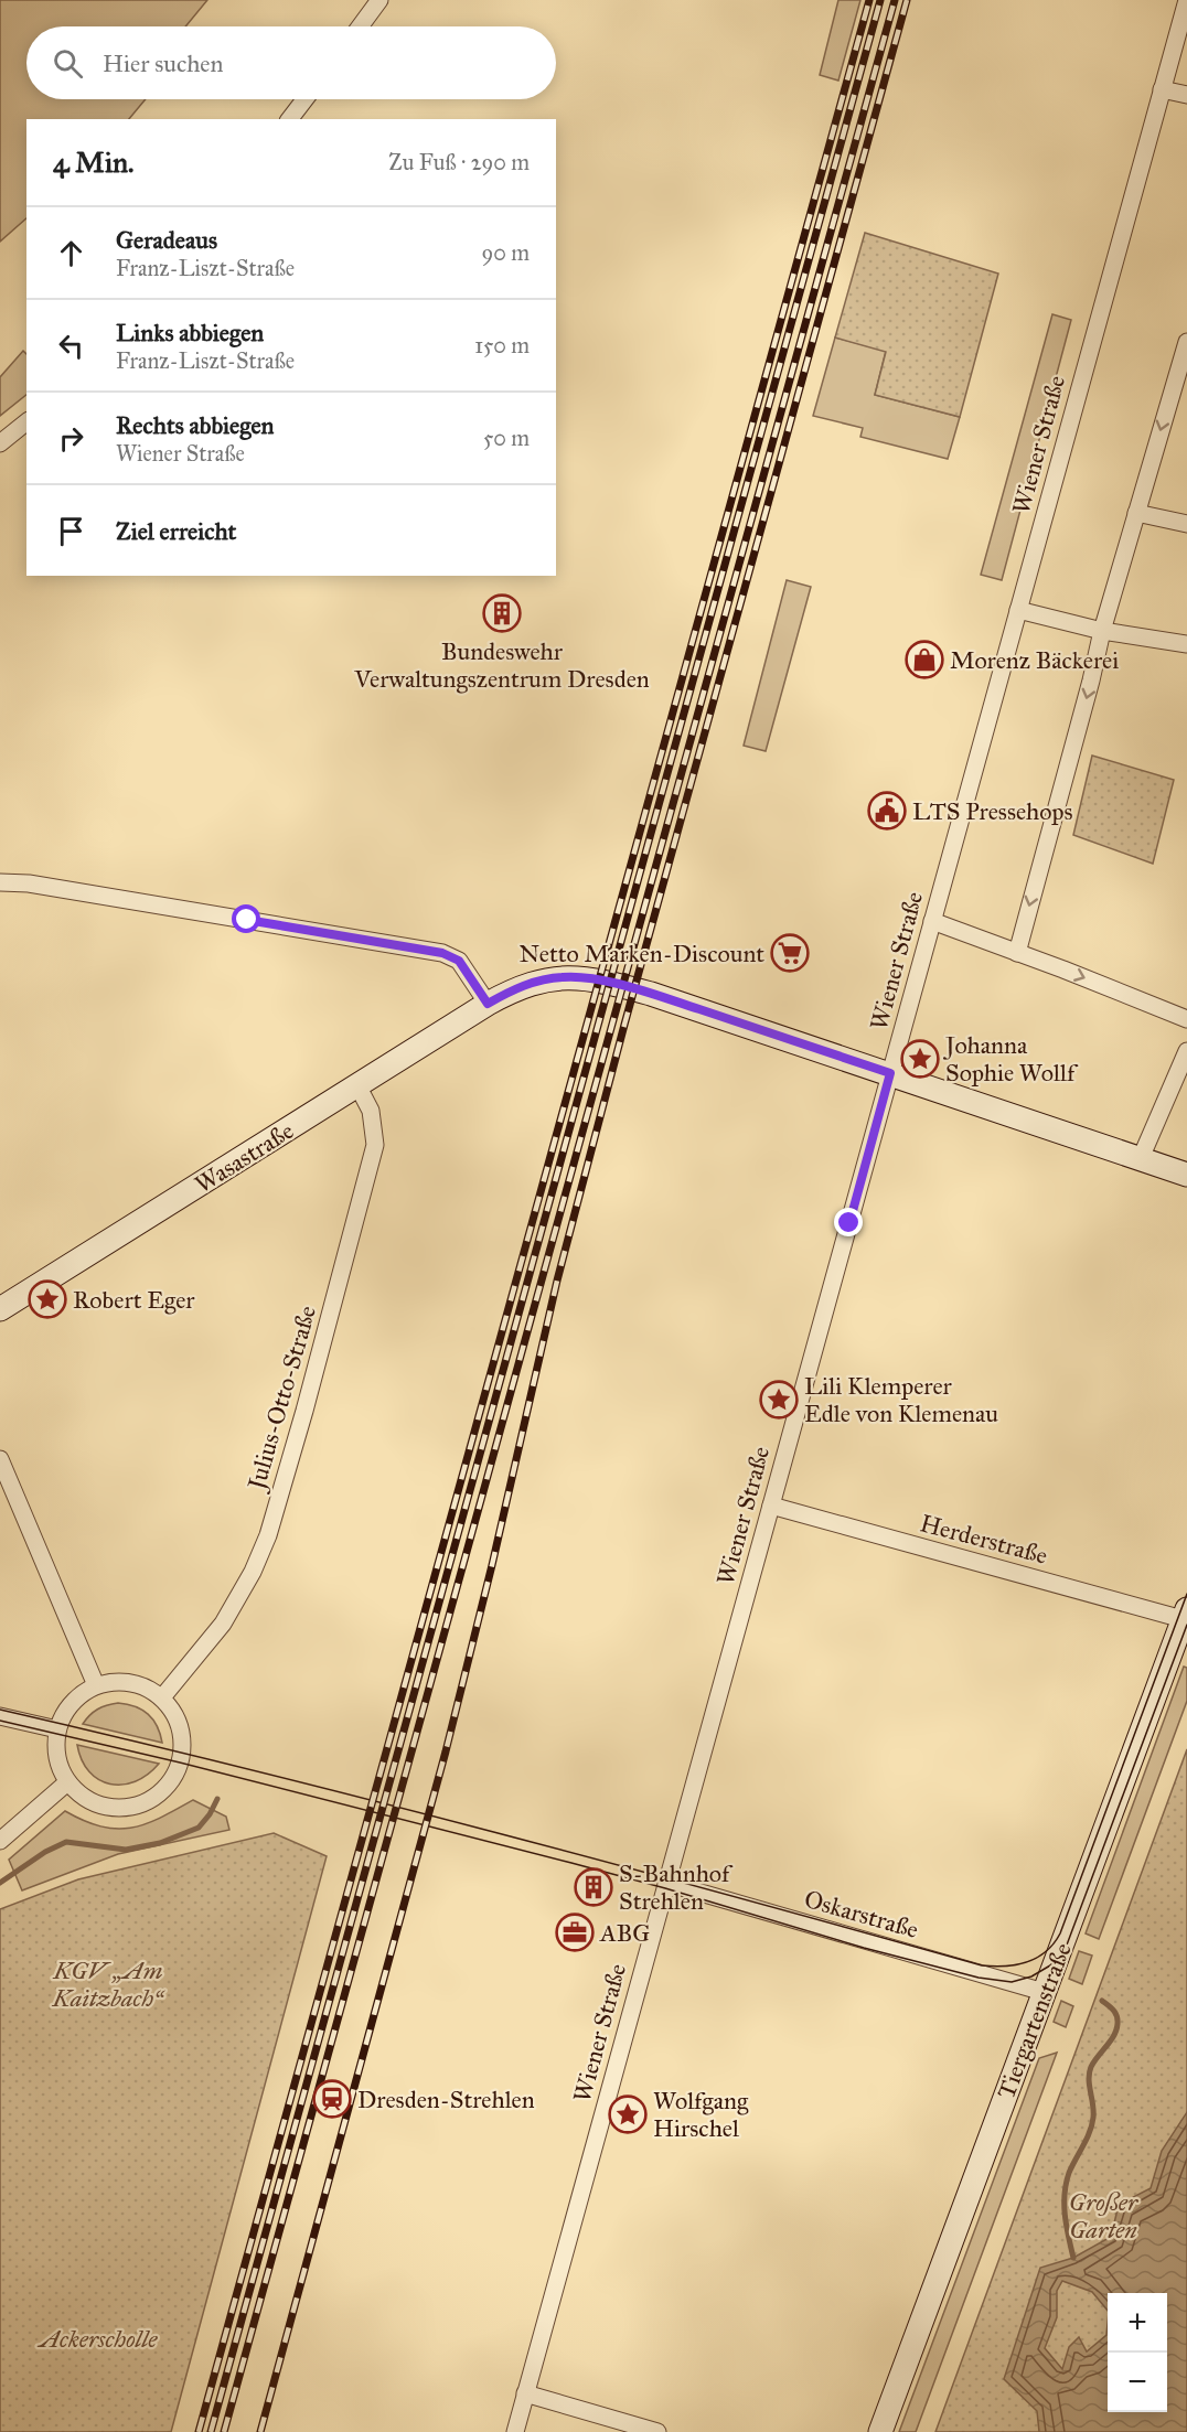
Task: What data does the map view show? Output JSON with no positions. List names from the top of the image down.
{
  "streets": {
    "street": [
      "Wiener Straße",
      "Wasastraße",
      "Julius-Otto-Straße",
      "Herderstraße",
      "Oskarstraße",
      "Tiergartenstraße"
    ]
  },
  "crossings": [
    ["Wiener Straße", "Wasastraße"],
    ["Wiener Straße", "Herderstraße"],
    ["Wiener Straße", "Oskarstraße"],
    ["Wasastraße", "Julius-Otto-Straße"],
    ["Herderstraße", "Tiergartenstraße"],
    ["Oskarstraße", "Tiergartenstraße"]
  ],
  "parks": ["KGV „Am Kaitzbach“", "Großer Garten", "Ackerscholle"],
  "places": {
    "building": ["Bundeswehr Verwaltungszentrum Dresden", "S-Bahnhof Strehlen"],
    "shop": ["Morenz Bäckerei"],
    "public building": ["LTS Pressehops"],
    "supermarket": ["Netto Marken-Discount"],
    "place": [
      "Johanna Sophie Wollf",
      "Robert Eger",
      "Lili Klemperer Edle von Klemenau",
      "Wolfgang Hirschel"
    ],
    "office": ["ABG"],
    "station": ["Dresden-Strehlen"]
  },
  "page": {
    "search": "Hier suchen",
    "heading": ["4 Min.", "Zu Fuß · 290 m"],
    "list": [
      ["Geradeaus", "Franz-Liszt-Straße", "90 m"],
      ["Links abbiegen", "Franz-Liszt-Straße", "150 m"],
      ["Rechts abbiegen", "Wiener Straße", "50 m"],
      "Ziel erreicht"
    ],
    "map_buttons": ["+", "−"]
  }
}
